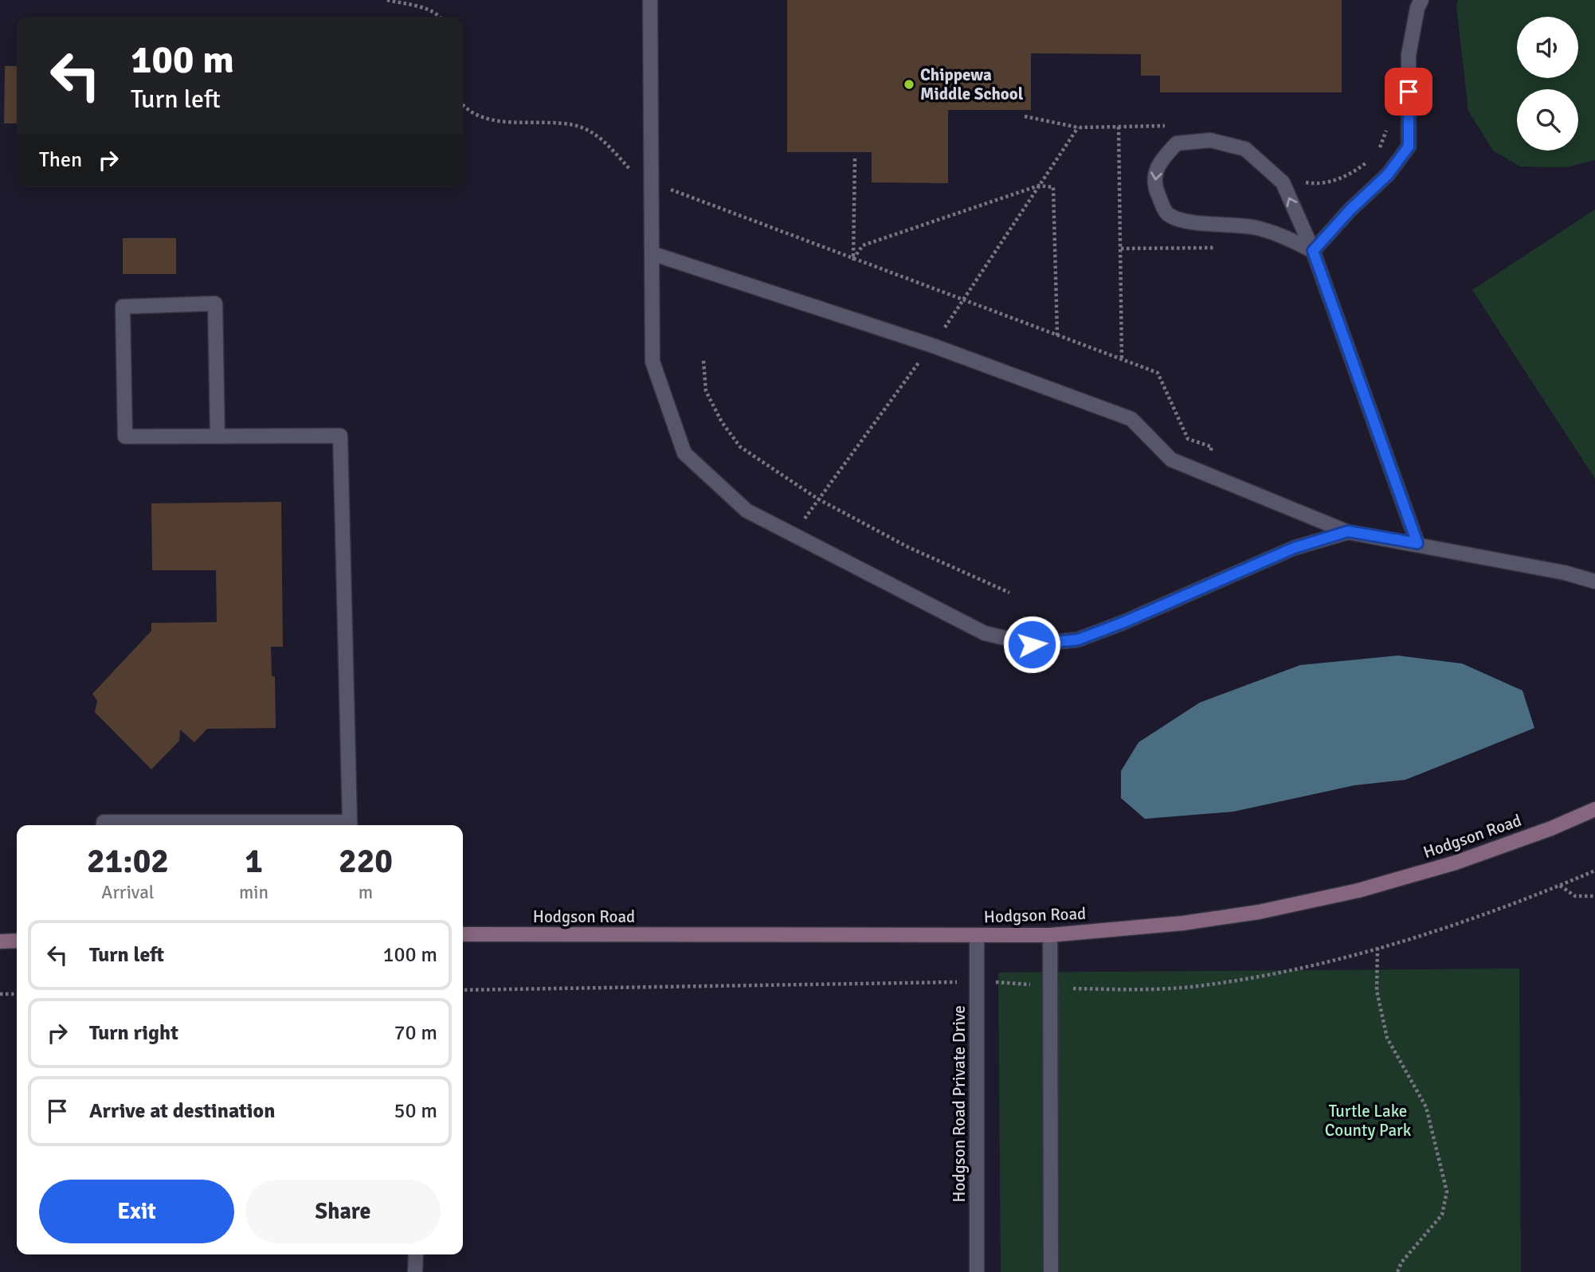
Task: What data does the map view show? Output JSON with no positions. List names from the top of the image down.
{
  "streets": {
    "main road": ["Hodgson Road"],
    "street": ["Hodgson Road Private Drive"]
  },
  "crossings": [
    ["Hodgson Road", "Hodgson Road Private Drive"]
  ],
  "parks": ["Turtle Lake County Park"],
  "places": ["Chippewa Middle School"],
  "page": {
    "turn": ["100 m", "Turn left"],
    "then": "Then",
    "eta": [
      "21:02",
      "Arrival",
      "1",
      "min",
      "220",
      "m"
    ],
    "list": [
      {
        "name": "Turn left",
        "value": "100 m"
      },
      {
        "name": "Turn right",
        "value": "70 m"
      },
      {
        "name": "Arrive at destination",
        "value": "50 m"
      }
    ],
    "buttons": ["Exit", "Share"]
  }
}
